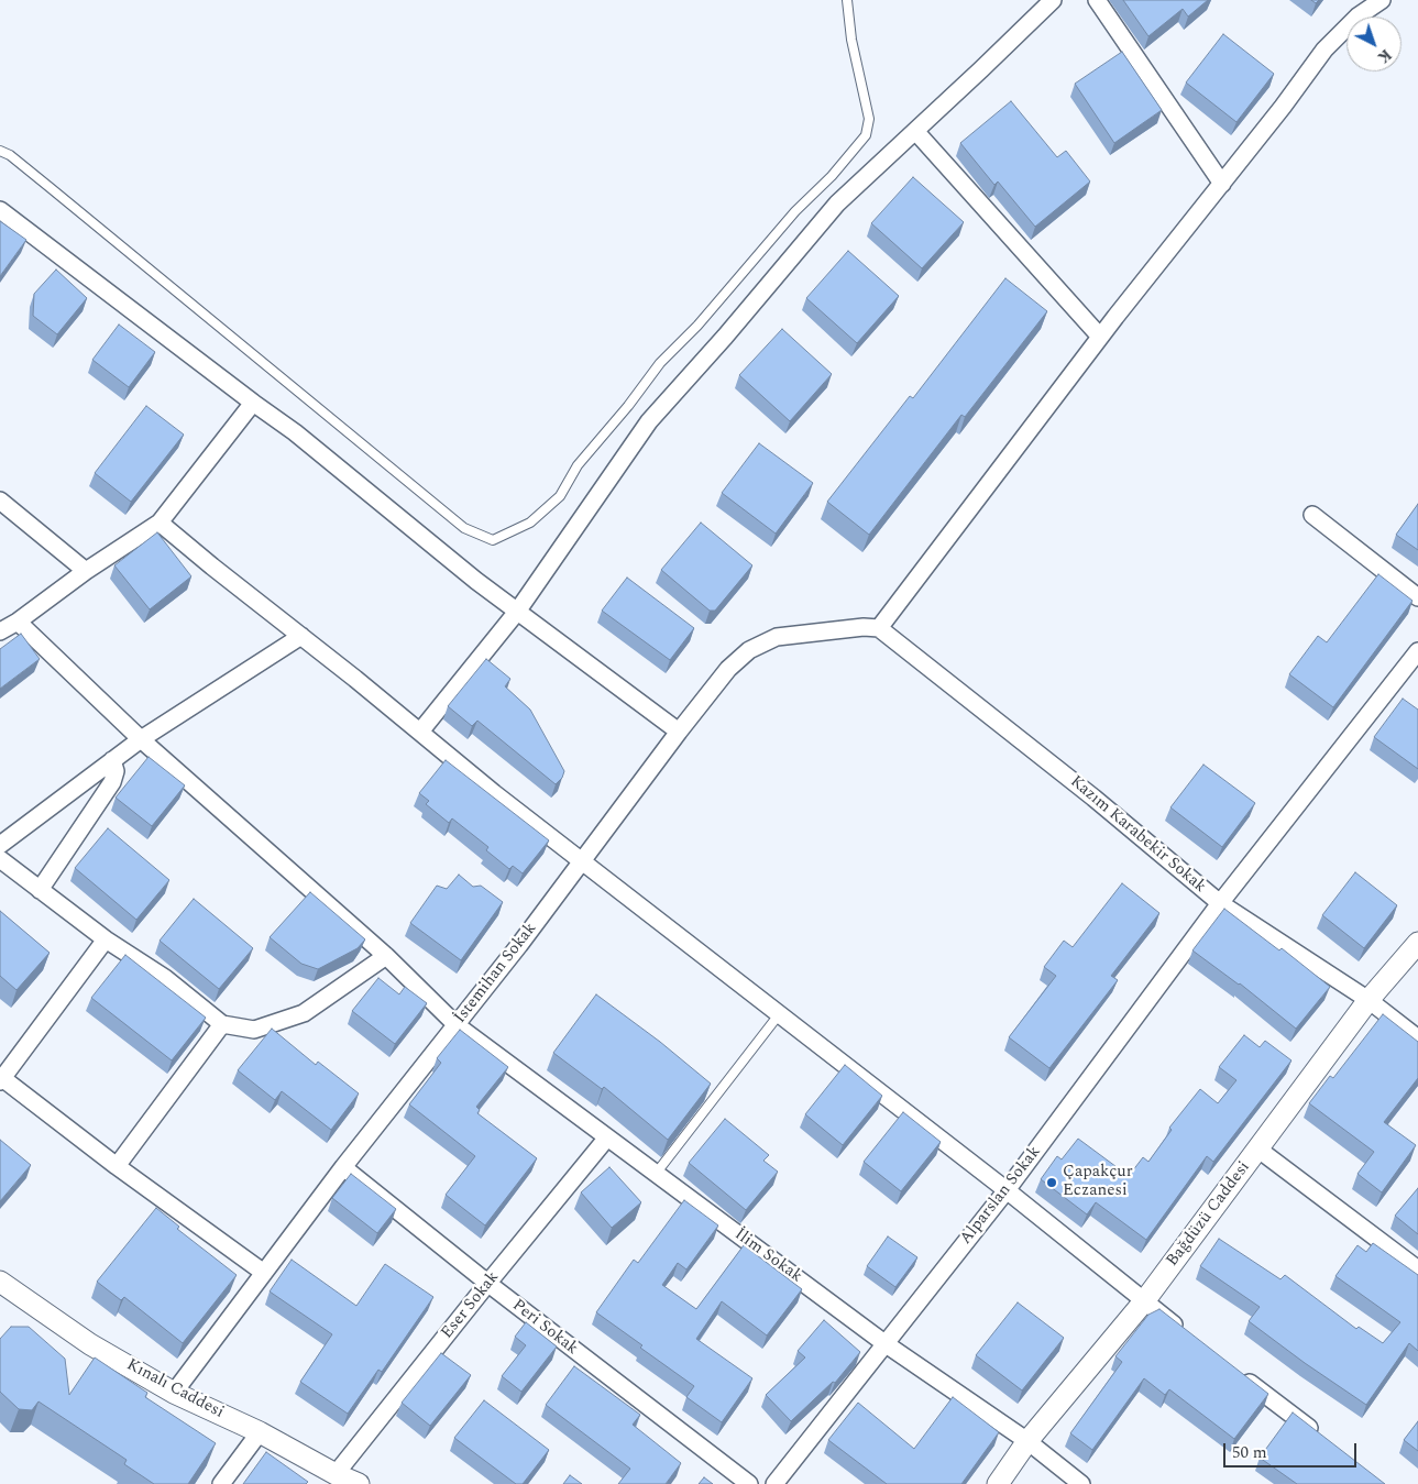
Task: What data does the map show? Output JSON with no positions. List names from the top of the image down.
{
  "streets": {
    "street": [
      "Kazım Karabekir Sokak",
      "İstemihan Sokak",
      "Alparslan Sokak",
      "Bağdüzü Caddesi",
      "İlim Sokak",
      "Eser Sokak",
      "Peri Sokak",
      "Kınalı Caddesi"
    ]
  },
  "crossings": [
    ["Kazım Karabekir Sokak", "İstemihan Sokak"],
    ["Kazım Karabekir Sokak", "Alparslan Sokak"],
    ["Kazım Karabekir Sokak", "Bağdüzü Caddesi"],
    ["İstemihan Sokak", "İlim Sokak"],
    ["İstemihan Sokak", "Peri Sokak"],
    ["İstemihan Sokak", "Kınalı Caddesi"],
    ["Alparslan Sokak", "İlim Sokak"],
    ["Bağdüzü Caddesi", "İlim Sokak"],
    ["İlim Sokak", "Eser Sokak"],
    ["Eser Sokak", "Peri Sokak"],
    ["Eser Sokak", "Kınalı Caddesi"]
  ],
  "places": ["Çapakçur Eczanesi"],
  "scale_bar": "50 m",
  "north": "bottom right"
}
